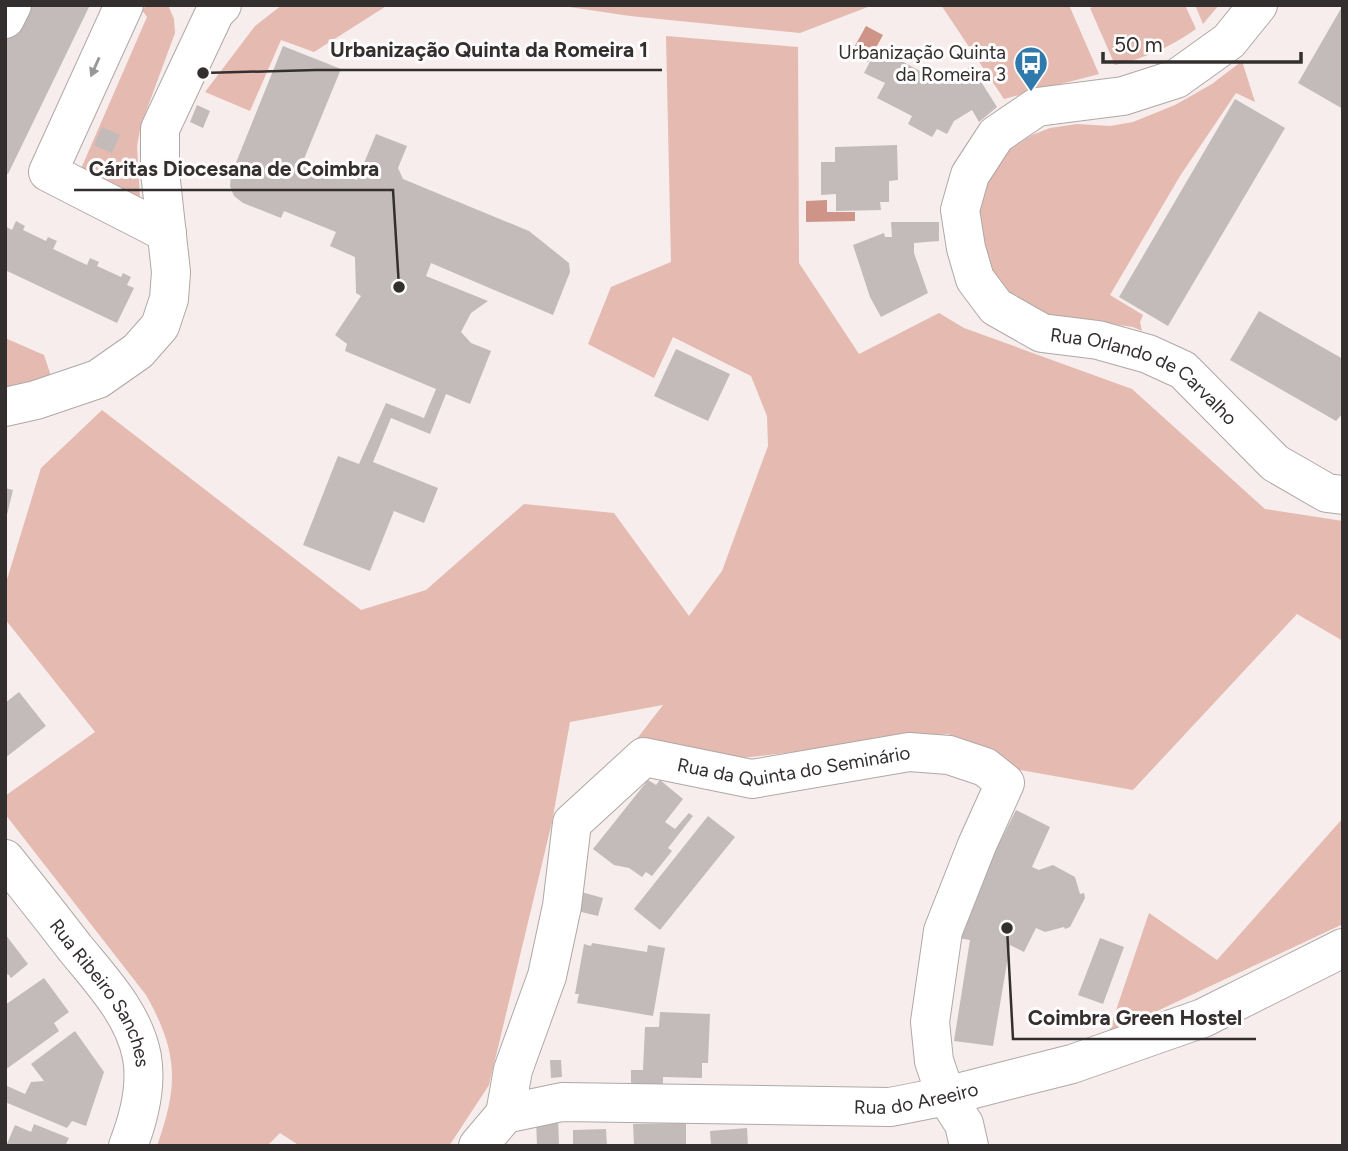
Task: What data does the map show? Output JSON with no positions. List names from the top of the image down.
{
  "streets": {
    "street": [
      "Rua Orlando de Carvalho",
      "Rua da Quinta do Seminário",
      "Rua Ribeiro Sanches",
      "Rua do Areeiro"
    ]
  },
  "crossings": [
    ["Rua da Quinta do Seminário", "Rua do Areeiro"]
  ],
  "places": {
    "other": ["Urbanização Quinta da Romeira 1", "Cáritas Diocesana de Coimbra", "Coimbra Green Hostel"],
    "bus stop": ["Urbanização Quinta da Romeira 3"]
  },
  "scale_bar": "50 m"
}
